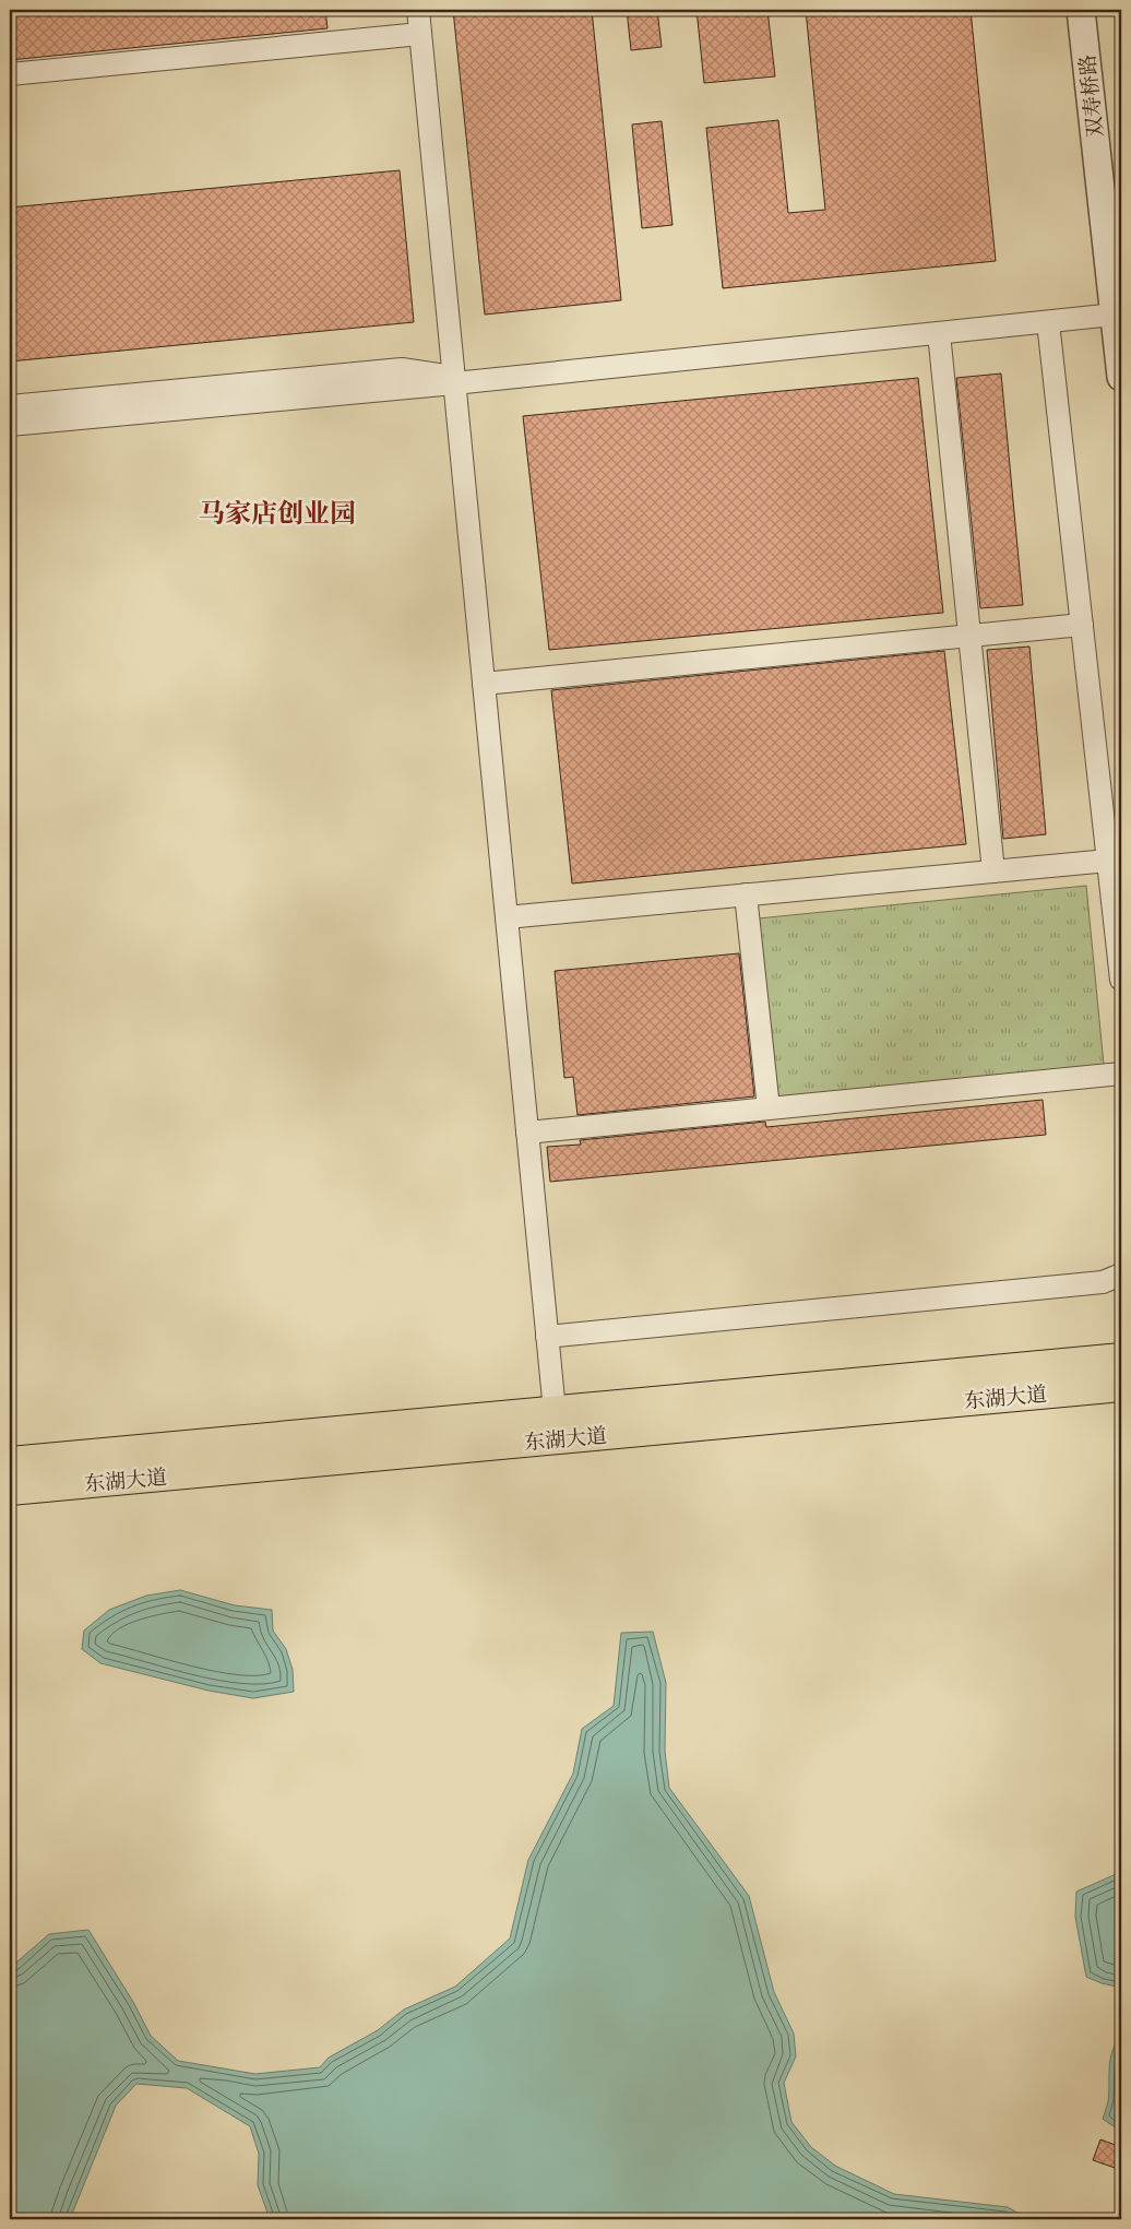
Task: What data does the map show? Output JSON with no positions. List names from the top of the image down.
{
  "streets": {
    "highway": ["东湖大道"],
    "street": ["双寿桥路"]
  },
  "districts": ["马家店创业园"]
}
